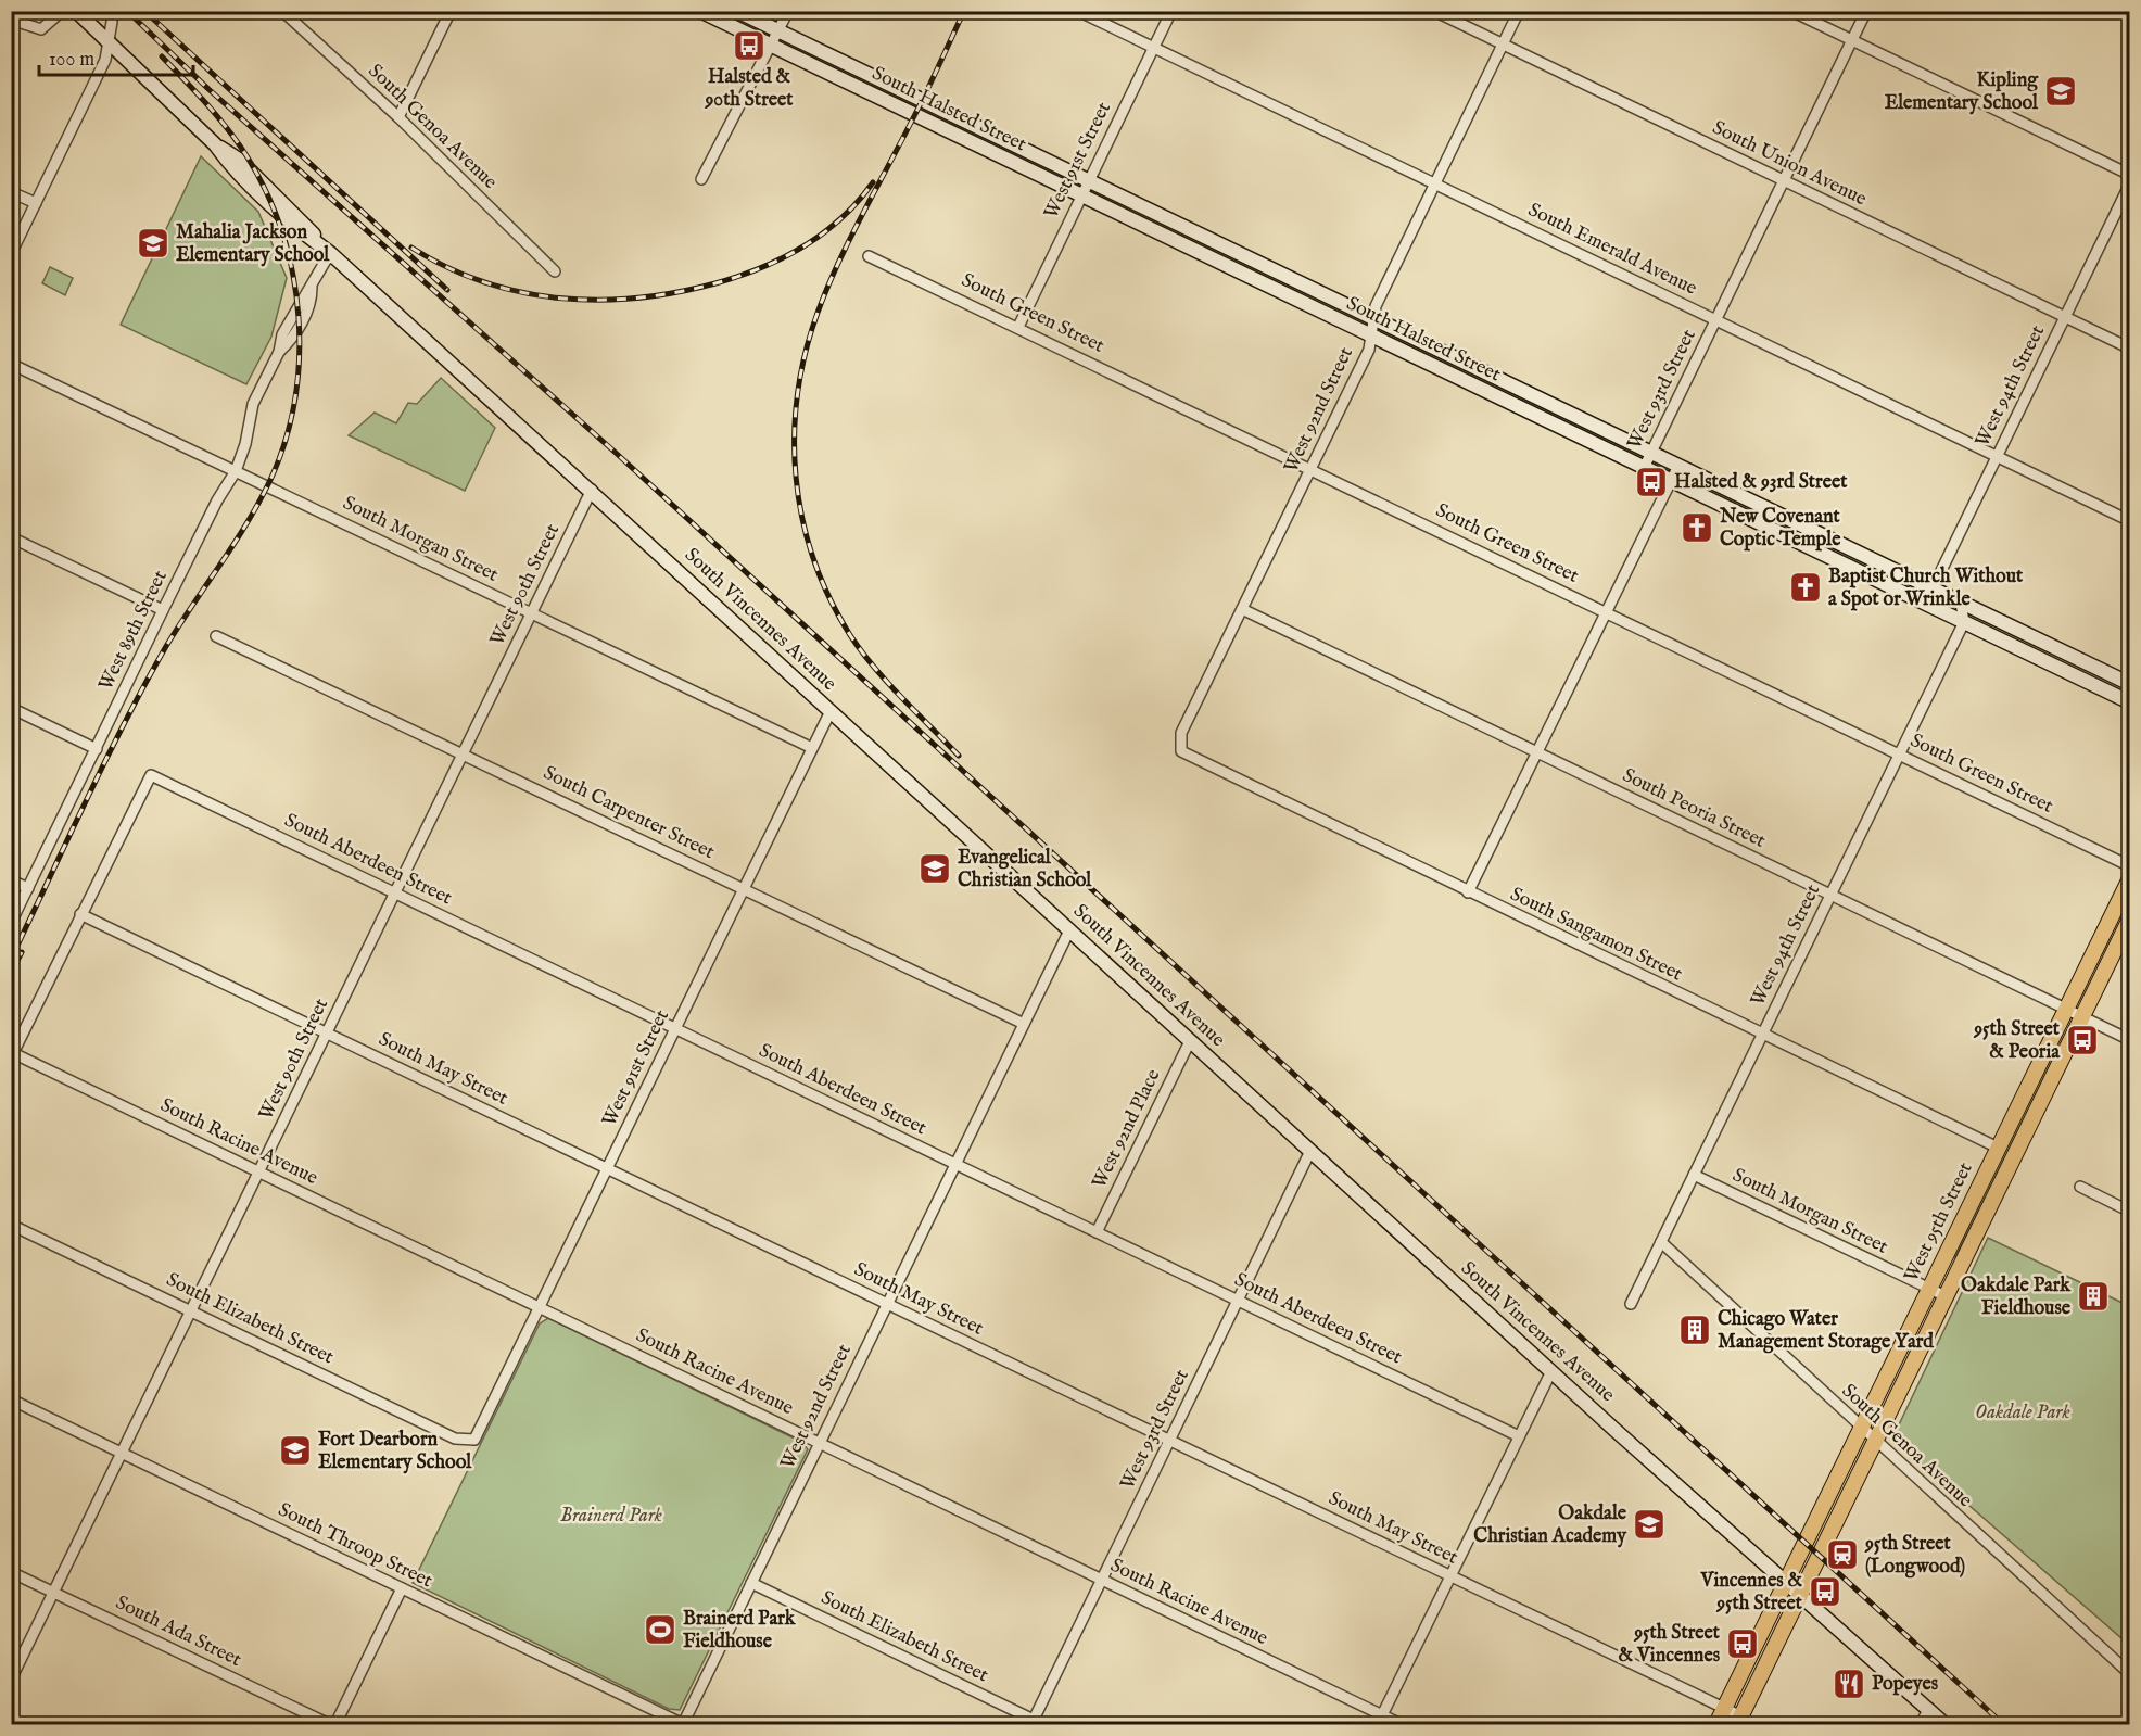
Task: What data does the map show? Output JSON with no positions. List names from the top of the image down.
{
  "streets": {
    "main road": ["South Halsted Street", "South Vincennes Avenue", "West 95th Street"],
    "street": [
      "South Genoa Avenue",
      "West 91st Street",
      "South Union Avenue",
      "South Emerald Avenue",
      "South Green Street",
      "West 94th Street",
      "West 93rd Street",
      "West 92nd Street",
      "South Morgan Street",
      "West 90th Street",
      "West 89th Street",
      "South Peoria Street",
      "South Carpenter Street",
      "South Aberdeen Street",
      "South Sangamon Street",
      "South May Street",
      "West 92nd Place",
      "South Racine Avenue",
      "South Elizabeth Street",
      "South Throop Street",
      "South Ada Street"
    ]
  },
  "crossings": [
    ["South Halsted Street", "West 91st Street"],
    ["South Halsted Street", "West 94th Street"],
    ["South Halsted Street", "West 93rd Street"],
    ["South Halsted Street", "West 92nd Street"],
    ["South Genoa Avenue", "West 94th Street"],
    ["South Genoa Avenue", "West 95th Street"],
    ["West 91st Street", "South Emerald Avenue"],
    ["West 91st Street", "South Green Street"],
    ["West 91st Street", "South Morgan Street"],
    ["West 91st Street", "South Vincennes Avenue"],
    ["West 91st Street", "South Carpenter Street"],
    ["West 91st Street", "South Aberdeen Street"],
    ["West 91st Street", "South May Street"],
    ["West 91st Street", "South Racine Avenue"],
    ["West 91st Street", "South Elizabeth Street"],
    ["South Union Avenue", "West 94th Street"],
    ["South Union Avenue", "West 93rd Street"],
    ["South Union Avenue", "West 92nd Street"],
    ["South Emerald Avenue", "West 94th Street"],
    ["South Emerald Avenue", "West 93rd Street"],
    ["South Emerald Avenue", "West 92nd Street"],
    ["South Green Street", "West 94th Street"],
    ["South Green Street", "West 92nd Street"],
    ["West 94th Street", "South Morgan Street"],
    ["West 94th Street", "South Peoria Street"],
    ["West 94th Street", "South Sangamon Street"],
    ["West 93rd Street", "South Vincennes Avenue"],
    ["West 93rd Street", "South Aberdeen Street"],
    ["West 93rd Street", "South May Street"],
    ["West 93rd Street", "South Racine Avenue"],
    ["West 93rd Street", "South Elizabeth Street"],
    ["West 92nd Street", "South Vincennes Avenue"],
    ["West 92nd Street", "South Peoria Street"],
    ["West 92nd Street", "South Carpenter Street"],
    ["West 92nd Street", "South Aberdeen Street"],
    ["West 92nd Street", "South Sangamon Street"],
    ["West 92nd Street", "South May Street"],
    ["West 92nd Street", "South Racine Avenue"],
    ["West 92nd Street", "South Elizabeth Street"],
    ["West 92nd Street", "South Throop Street"],
    ["South Morgan Street", "West 90th Street"],
    ["South Morgan Street", "West 89th Street"],
    ["South Morgan Street", "West 95th Street"],
    ["West 90th Street", "South Vincennes Avenue"],
    ["West 90th Street", "South Carpenter Street"],
    ["West 90th Street", "South Aberdeen Street"],
    ["West 90th Street", "South May Street"],
    ["West 90th Street", "South Racine Avenue"],
    ["West 90th Street", "South Elizabeth Street"],
    ["West 90th Street", "South Throop Street"],
    ["West 90th Street", "South Ada Street"],
    ["South Vincennes Avenue", "West 89th Street"],
    ["South Vincennes Avenue", "West 92nd Place"],
    ["South Vincennes Avenue", "West 95th Street"],
    ["South Peoria Street", "West 95th Street"],
    ["South Aberdeen Street", "South May Street"],
    ["South Aberdeen Street", "West 92nd Place"],
    ["South Sangamon Street", "West 95th Street"],
    ["South May Street", "West 95th Street"]
  ],
  "parks": ["Oakdale Park", "Brainerd Park"],
  "places": {
    "bus stop": [
      "Halsted & 90th Street",
      "Halsted & 93rd Street",
      "95th Street & Peoria",
      "Vincennes & 95th Street",
      "95th Street & Vincennes"
    ],
    "school or university": [
      "Kipling Elementary School",
      "Mahalia Jackson Elementary School",
      "Evangelical Christian School",
      "Fort Dearborn Elementary School",
      "Oakdale Christian Academy"
    ],
    "church": ["New Covenant Coptic Temple", "Baptist Church Without a Spot or Wrinkle"],
    "building": ["Oakdale Park Fieldhouse", "Chicago Water Management Storage Yard"],
    "station": ["95th Street (Longwood)"],
    "sports": ["Brainerd Park Fieldhouse"],
    "restaurant": ["Popeyes"]
  },
  "scale_bar": "100 m"
}
